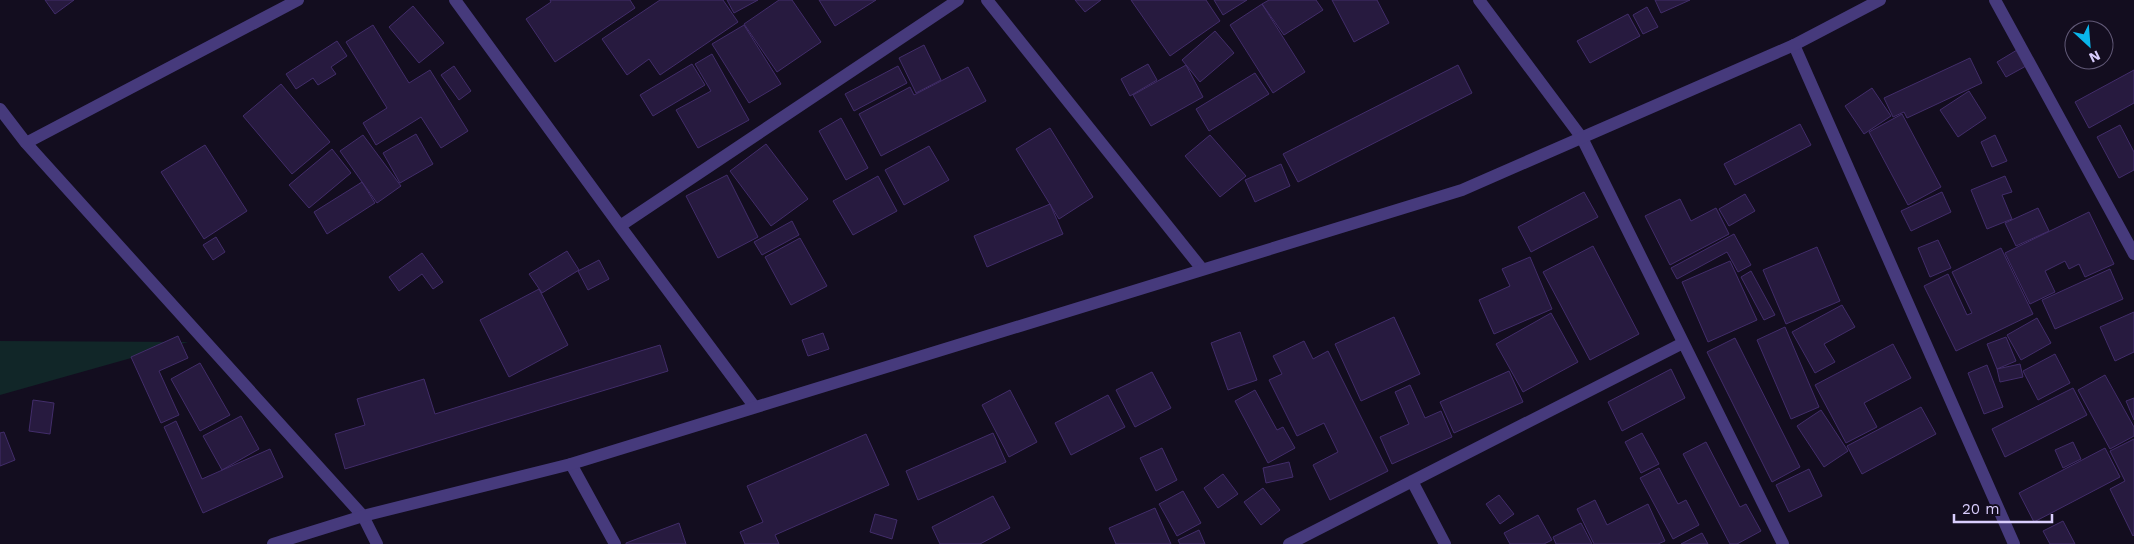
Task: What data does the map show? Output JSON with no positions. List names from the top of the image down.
{
  "scale_bar": "20 m",
  "north": "bottom right"
}
